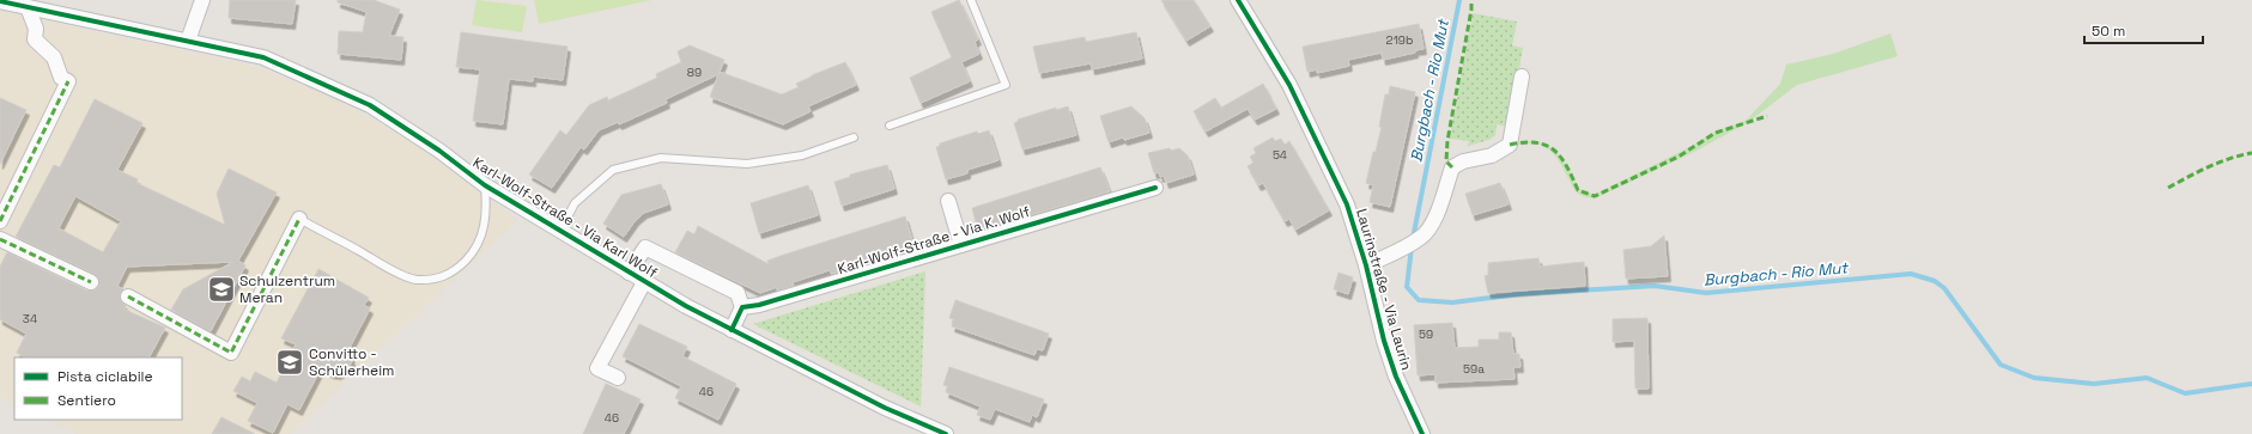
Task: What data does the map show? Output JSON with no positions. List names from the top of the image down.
{
  "streets": {
    "street": ["Karl-Wolf-Straße - Via Karl Wolf", "Karl-Wolf-Straße - Via K. Wolf", "Laurinstraße - Via Laurin"]
  },
  "water": ["Burgbach - Rio Mut"],
  "places": {
    "school or university": ["Schulzentrum Meran", "Convitto - Schülerheim"]
  },
  "house_numbers": [
    "219b",
    "89",
    "54",
    "34",
    "59",
    "59a",
    "46",
    "46"
  ],
  "legend": ["Pista ciclabile", "Sentiero"],
  "scale_bar": "50 m"
}
